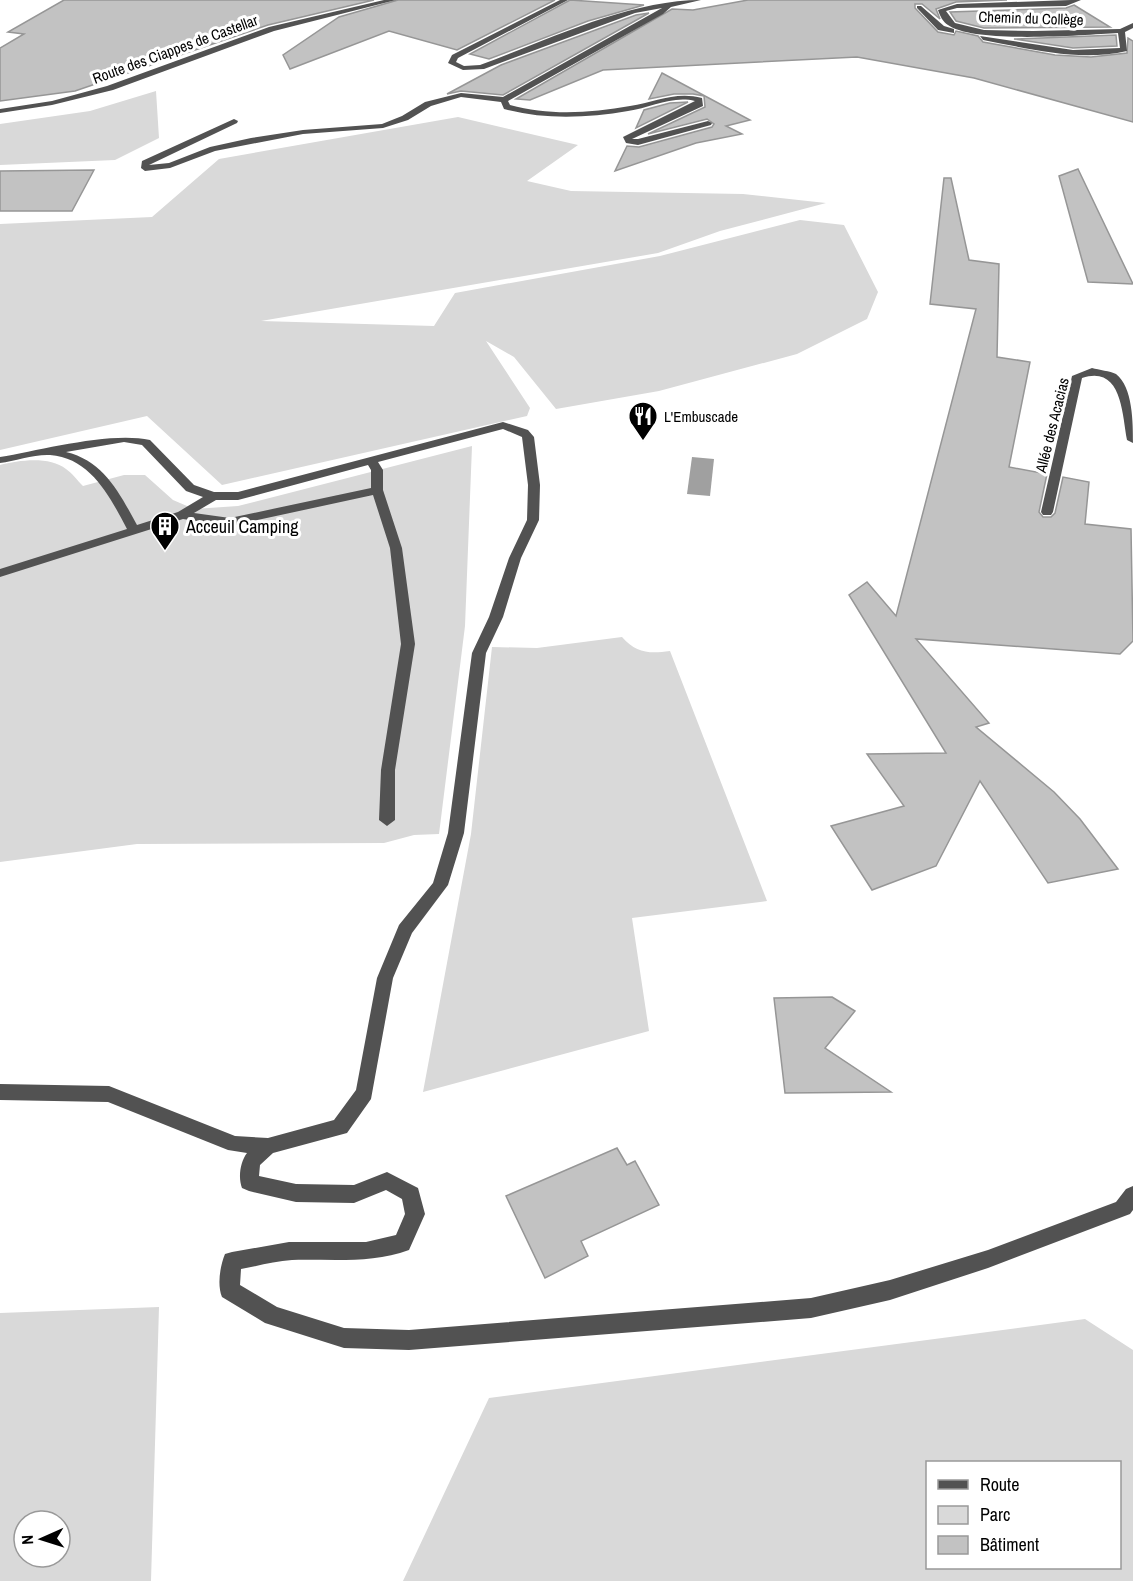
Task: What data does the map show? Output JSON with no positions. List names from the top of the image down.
{
  "streets": {
    "street": ["Chemin du Collège", "Route des Ciappes de Castellar", "Allée des Acacias"]
  },
  "places": {
    "restaurant": ["L'Embuscade"],
    "building": ["Acceuil Camping"]
  },
  "legend": ["Route", "Parc", "Bâtiment"],
  "north": "left"
}
